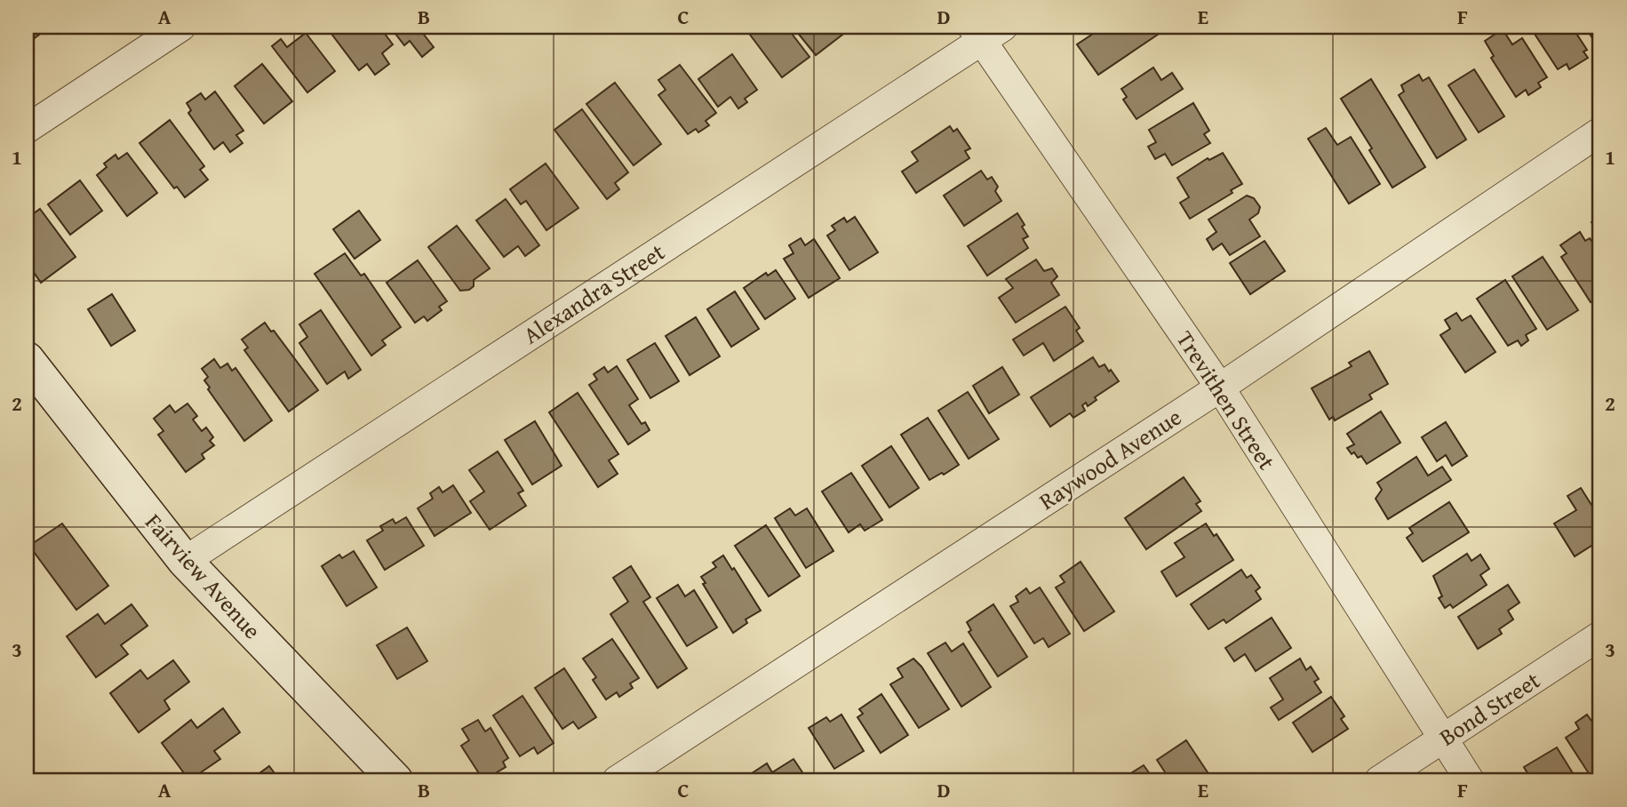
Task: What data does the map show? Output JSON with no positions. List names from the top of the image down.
{
  "streets": {
    "street": [
      "Alexandra Street",
      "Trevithen Street",
      "Raywood Avenue",
      "Fairview Avenue",
      "Bond Street"
    ]
  },
  "crossings": [
    ["Alexandra Street", "Trevithen Street"],
    ["Alexandra Street", "Fairview Avenue"],
    ["Trevithen Street", "Raywood Avenue"],
    ["Trevithen Street", "Bond Street"]
  ],
  "grid": {
    "columns": [
      "A",
      "B",
      "C",
      "D",
      "E",
      "F"
    ],
    "rows": ["1", "2", "3"]
  }
}
